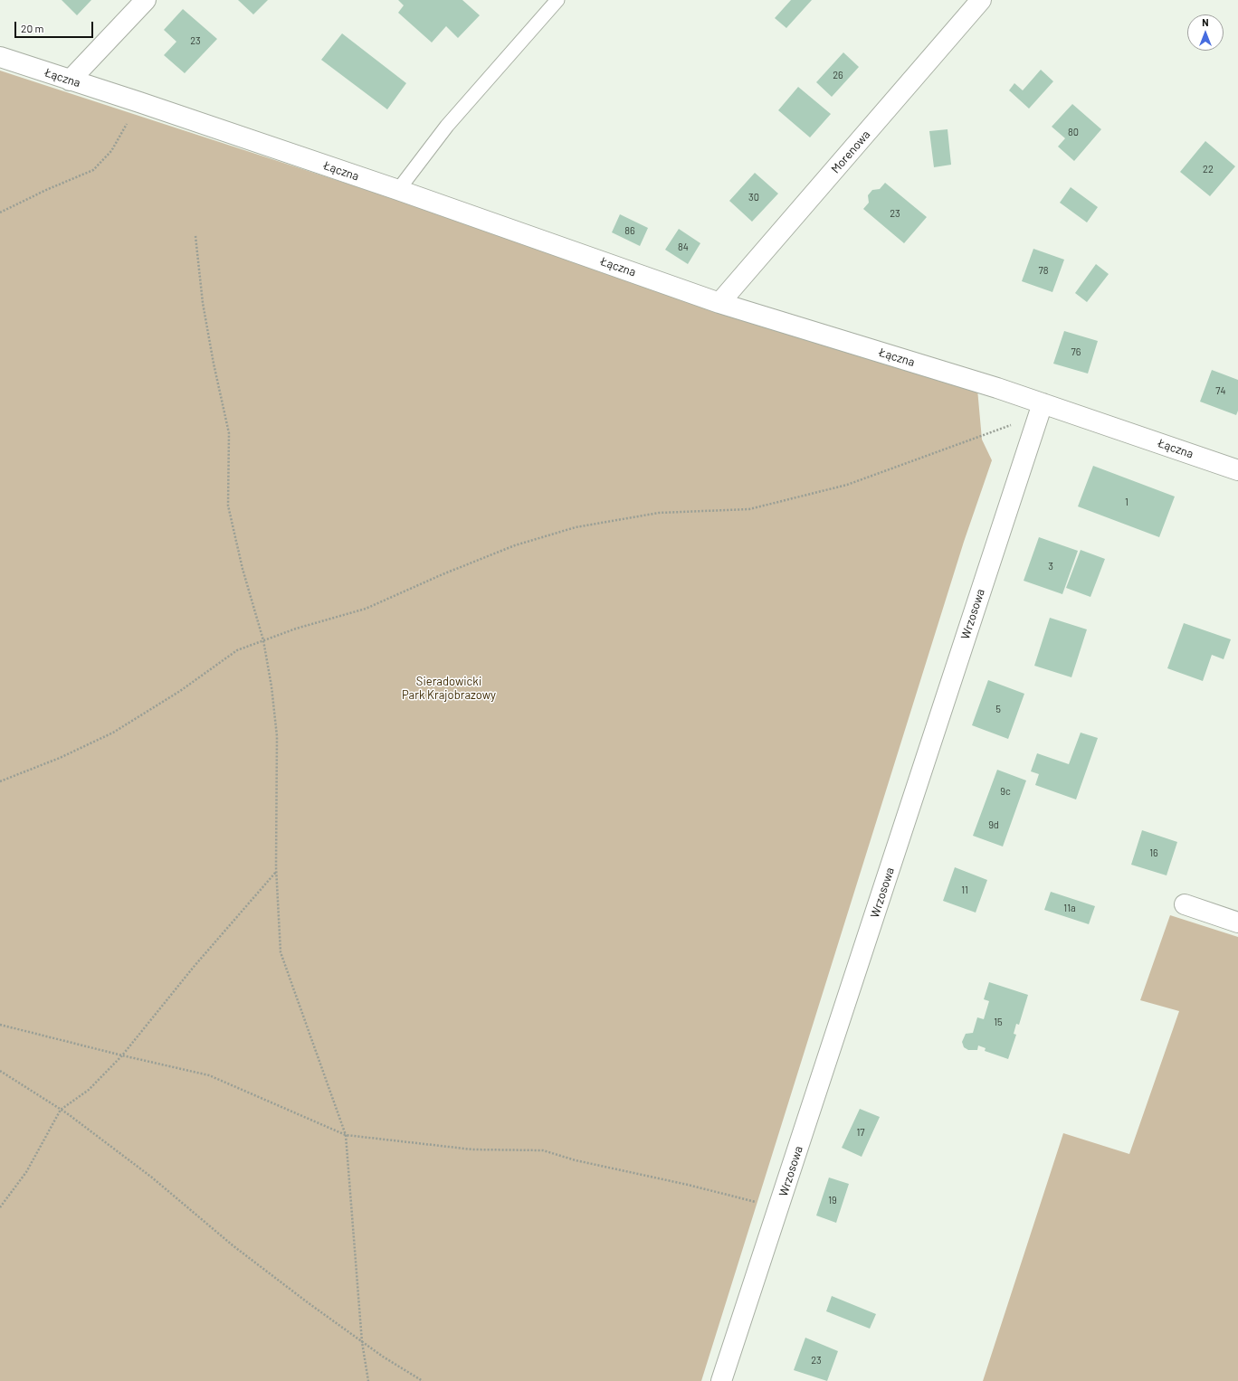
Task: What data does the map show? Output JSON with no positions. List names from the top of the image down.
{
  "streets": {
    "street": ["Łączna", "Morenowa", "Wrzosowa"]
  },
  "crossings": [
    ["Łączna", "Morenowa"],
    ["Łączna", "Wrzosowa"]
  ],
  "parks": ["Sieradowicki Park Krajobrazowy"],
  "house_numbers": [
    "23",
    "26",
    "80",
    "22",
    "30",
    "23",
    "86",
    "84",
    "78",
    "76",
    "74",
    "1",
    "3",
    "5",
    "9c",
    "9d",
    "16",
    "11",
    "11a",
    "15",
    "17",
    "19",
    "23"
  ],
  "scale_bar": "20 m",
  "north": "top"
}
